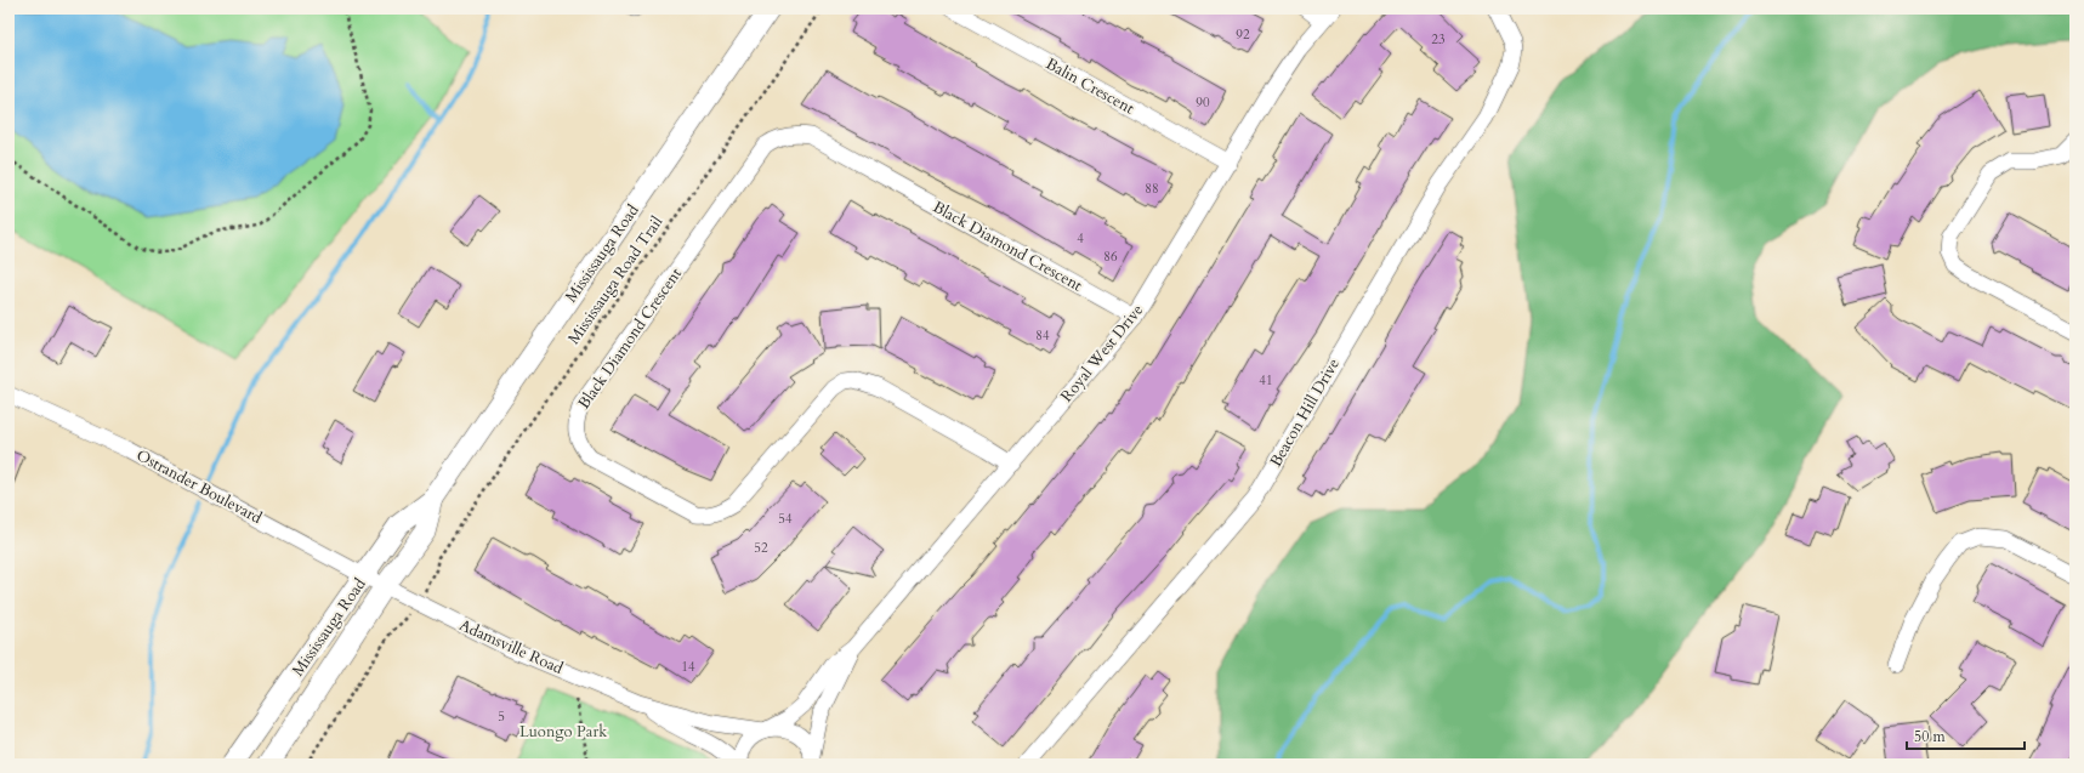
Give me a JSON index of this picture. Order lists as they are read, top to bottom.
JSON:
{
  "streets": {
    "main road": ["Mississauga Road"],
    "street": [
      "Balin Crescent",
      "Black Diamond Crescent",
      "Royal West Drive",
      "Beacon Hill Drive",
      "Ostrander Boulevard",
      "Adamsville Road"
    ],
    "path": ["Mississauga Road Trail"]
  },
  "crossings": [
    ["Balin Crescent", "Royal West Drive"],
    ["Black Diamond Crescent", "Royal West Drive"],
    ["Mississauga Road", "Ostrander Boulevard"],
    ["Mississauga Road", "Adamsville Road"],
    ["Royal West Drive", "Adamsville Road"],
    ["Ostrander Boulevard", "Adamsville Road"]
  ],
  "parks": ["Luongo Park"],
  "house_numbers": [
    "92",
    "23",
    "90",
    "88",
    "4",
    "86",
    "84",
    "41",
    "54",
    "52",
    "14",
    "5"
  ],
  "scale_bar": "50 m"
}
